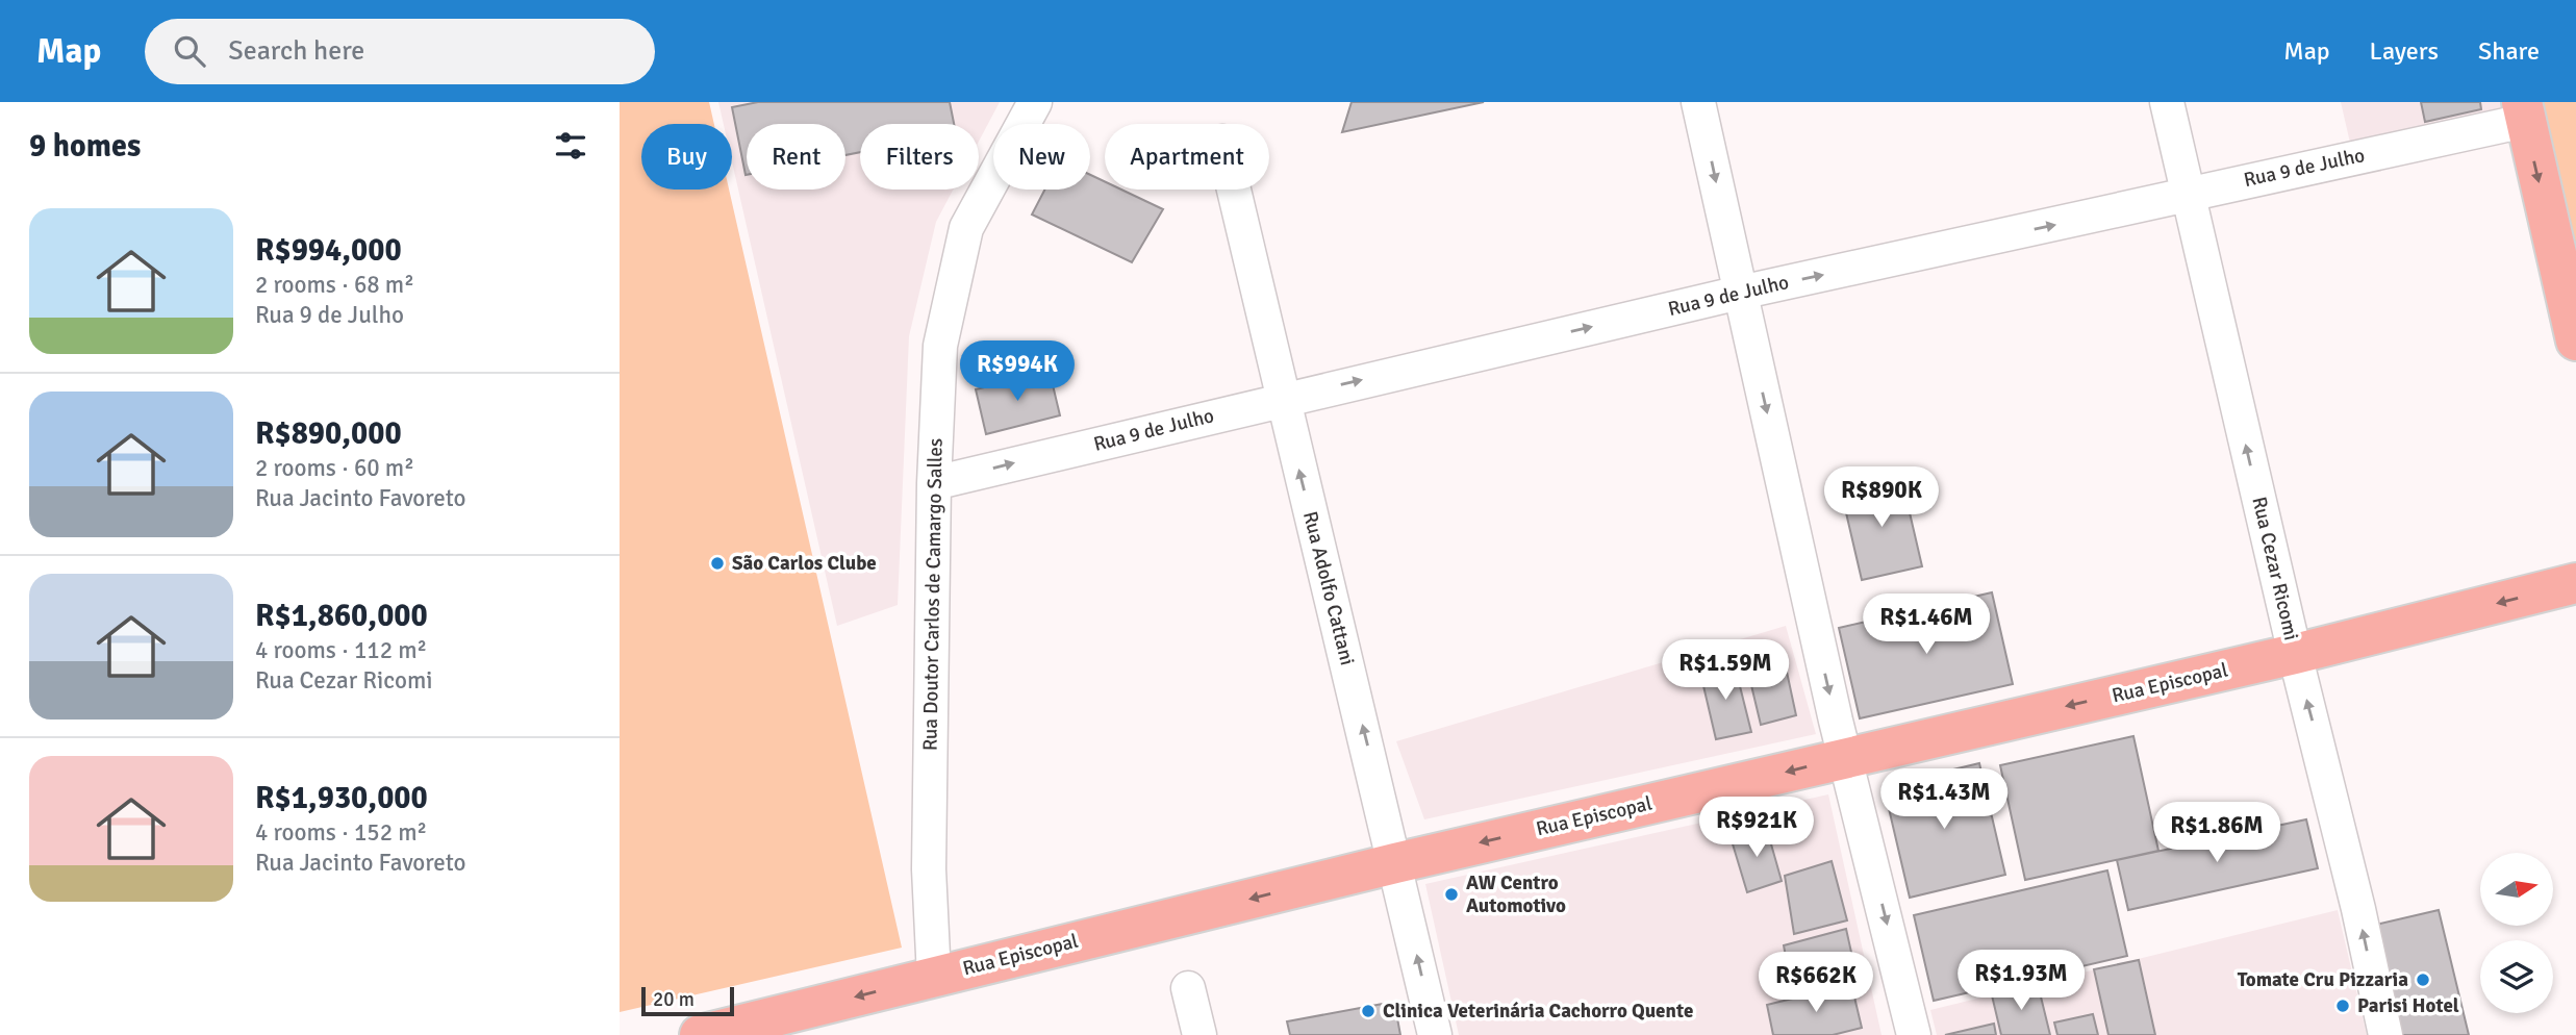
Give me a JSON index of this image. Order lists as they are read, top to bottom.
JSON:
{
  "streets": {
    "main road": ["Rua Episcopal"],
    "street": [
      "Rua 9 de Julho",
      "Rua Cezar Ricomi",
      "Rua Adolfo Cattani",
      "Rua Doutor Carlos de Camargo Salles"
    ]
  },
  "crossings": [
    ["Rua 9 de Julho", "Rua Cezar Ricomi"],
    ["Rua 9 de Julho", "Rua Adolfo Cattani"],
    ["Rua 9 de Julho", "Rua Doutor Carlos de Camargo Salles"],
    ["Rua Cezar Ricomi", "Rua Episcopal"],
    ["Rua Adolfo Cattani", "Rua Episcopal"],
    ["Rua Doutor Carlos de Camargo Salles", "Rua Episcopal"]
  ],
  "one_way": [
    "Rua 9 de Julho",
    "Rua Cezar Ricomi",
    "Rua Adolfo Cattani",
    "Rua Episcopal"
  ],
  "places": [
    "São Carlos Clube",
    "AW Centro Automotivo",
    "Tomate Cru Pizzaria",
    "Parisi Hotel",
    "Clinica Veterinária Cachorro Quente"
  ],
  "scale_bar": "20 m",
  "north": "right",
  "page": {
    "header": "Map",
    "search": "Search here",
    "nav": ["Map", "Layers", "Share"],
    "heading": "9 homes",
    "chip": [
      "Buy",
      "Rent",
      "Filters",
      "New",
      "Apartment"
    ],
    "list": [
      {
        "name": "R$994,000",
        "note": "2 rooms · 68 m² · Rua 9 de Julho"
      },
      {
        "name": "R$890,000",
        "note": "2 rooms · 60 m² · Rua Jacinto Favoreto"
      },
      {
        "name": "R$1,860,000",
        "note": "4 rooms · 112 m² · Rua Cezar Ricomi"
      },
      {
        "name": "R$1,930,000",
        "note": "4 rooms · 152 m² · Rua Jacinto Favoreto"
      }
    ],
    "price": [
      "R$994K",
      "R$890K",
      "R$1.46M",
      "R$1.59M",
      "R$1.43M",
      "R$921K",
      "R$1.86M",
      "R$1.93M",
      "R$662K"
    ],
    "scale": "20 m"
  }
}
